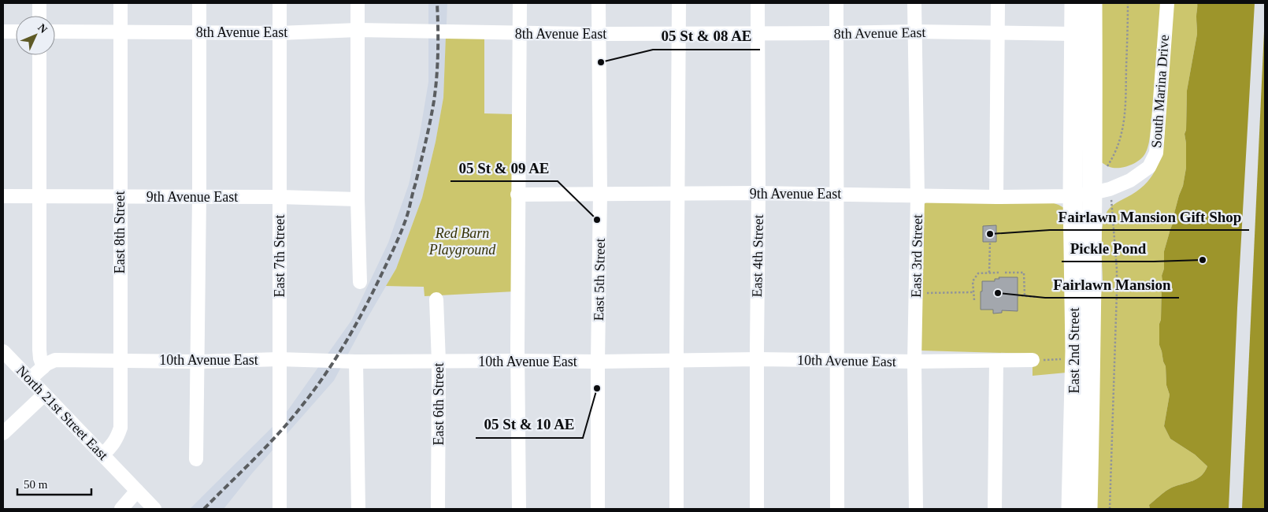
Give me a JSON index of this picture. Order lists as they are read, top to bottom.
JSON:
{
  "streets": {
    "highway": ["East 2nd Street"],
    "street": [
      "8th Avenue East",
      "South Marina Drive",
      "9th Avenue East",
      "East 8th Street",
      "East 7th Street",
      "East 4th Street",
      "East 3rd Street",
      "East 5th Street",
      "10th Avenue East",
      "East 6th Street",
      "North 21st Street East"
    ]
  },
  "crossings": [
    ["8th Avenue East", "East 8th Street"],
    ["8th Avenue East", "East 7th Street"],
    ["8th Avenue East", "East 4th Street"],
    ["8th Avenue East", "East 3rd Street"],
    ["8th Avenue East", "East 5th Street"],
    ["8th Avenue East", "East 2nd Street"],
    ["South Marina Drive", "9th Avenue East"],
    ["South Marina Drive", "East 2nd Street"],
    ["9th Avenue East", "East 8th Street"],
    ["9th Avenue East", "East 7th Street"],
    ["9th Avenue East", "East 4th Street"],
    ["9th Avenue East", "East 3rd Street"],
    ["9th Avenue East", "East 5th Street"],
    ["9th Avenue East", "East 2nd Street"],
    ["East 8th Street", "10th Avenue East"],
    ["East 8th Street", "North 21st Street East"],
    ["East 7th Street", "10th Avenue East"],
    ["East 4th Street", "10th Avenue East"],
    ["East 3rd Street", "10th Avenue East"],
    ["East 5th Street", "10th Avenue East"],
    ["10th Avenue East", "East 6th Street"],
    ["10th Avenue East", "North 21st Street East"]
  ],
  "parks": ["Red Barn Playground"],
  "places": [
    "05 St & 08 AE",
    "05 St & 09 AE",
    "Fairlawn Mansion Gift Shop",
    "Pickle Pond",
    "Fairlawn Mansion",
    "05 St & 10 AE"
  ],
  "scale_bar": "50 m",
  "north": "top right"
}
